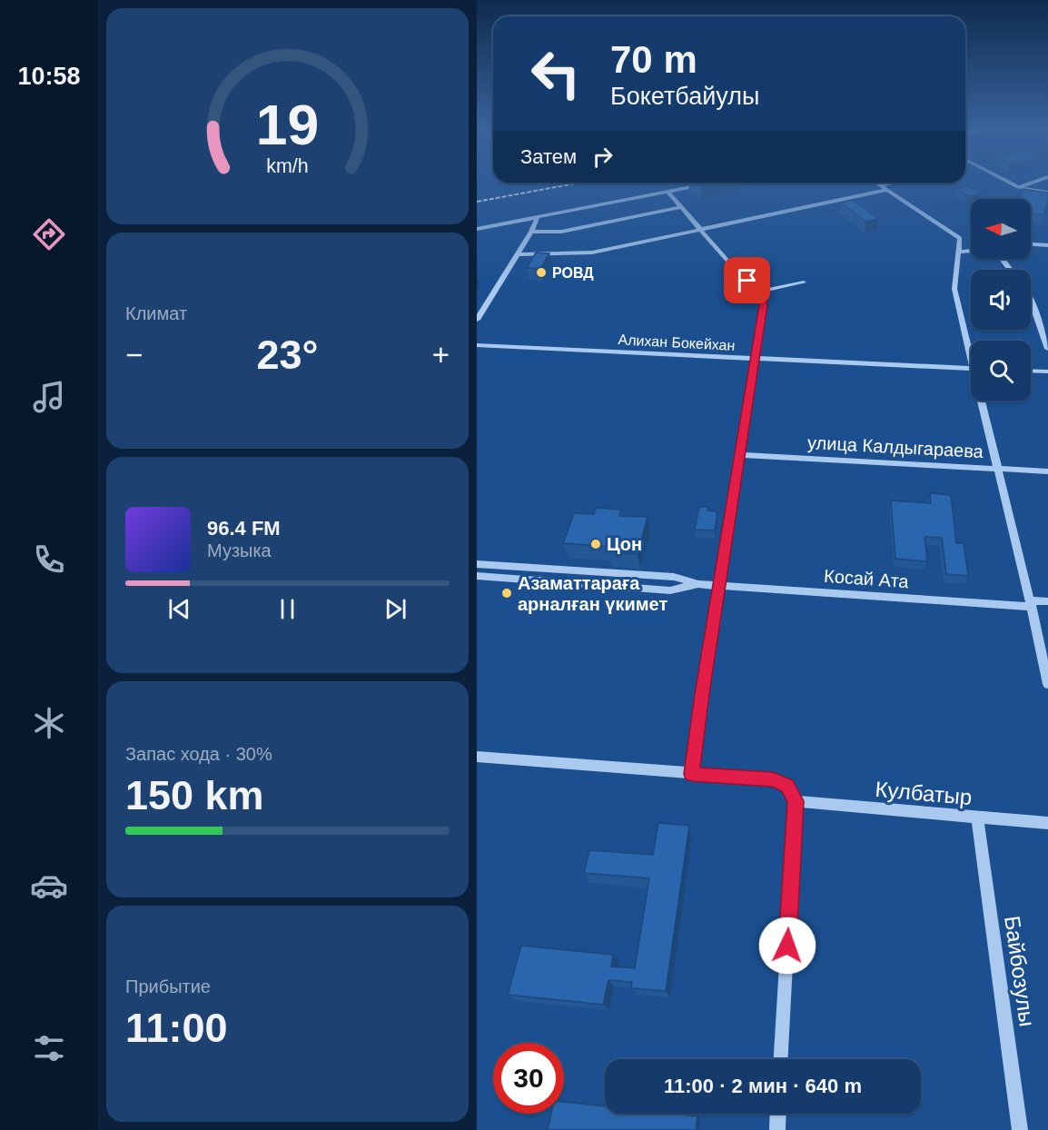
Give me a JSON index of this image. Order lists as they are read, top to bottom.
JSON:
{
  "streets": {
    "street": [
      "Алихан Бокейхан",
      "улица Калдыгараева",
      "Косай Ата",
      "Кулбатыр",
      "Байбозулы"
    ]
  },
  "crossings": [
    ["Кулбатыр", "Байбозулы"]
  ],
  "places": ["РОВД", "Цон", "Азаматтараға арналған үкимет"],
  "north": "left",
  "page": {
    "tabs": "10:58",
    "turn": ["70 m", "Бокетбайулы"],
    "then": "Затем",
    "tile": [
      "Климат",
      ["Запас хода · 30%", "150 km"],
      ["Прибытие", "11:00"]
    ],
    "heat": ["−", "23°", "+"],
    "song": ["96.4 FM", "Музыка"],
    "limit": "30",
    "trip": "11:00 · 2 мин · 640 m",
    "gauge": ["19", "km/h"]
  }
}
